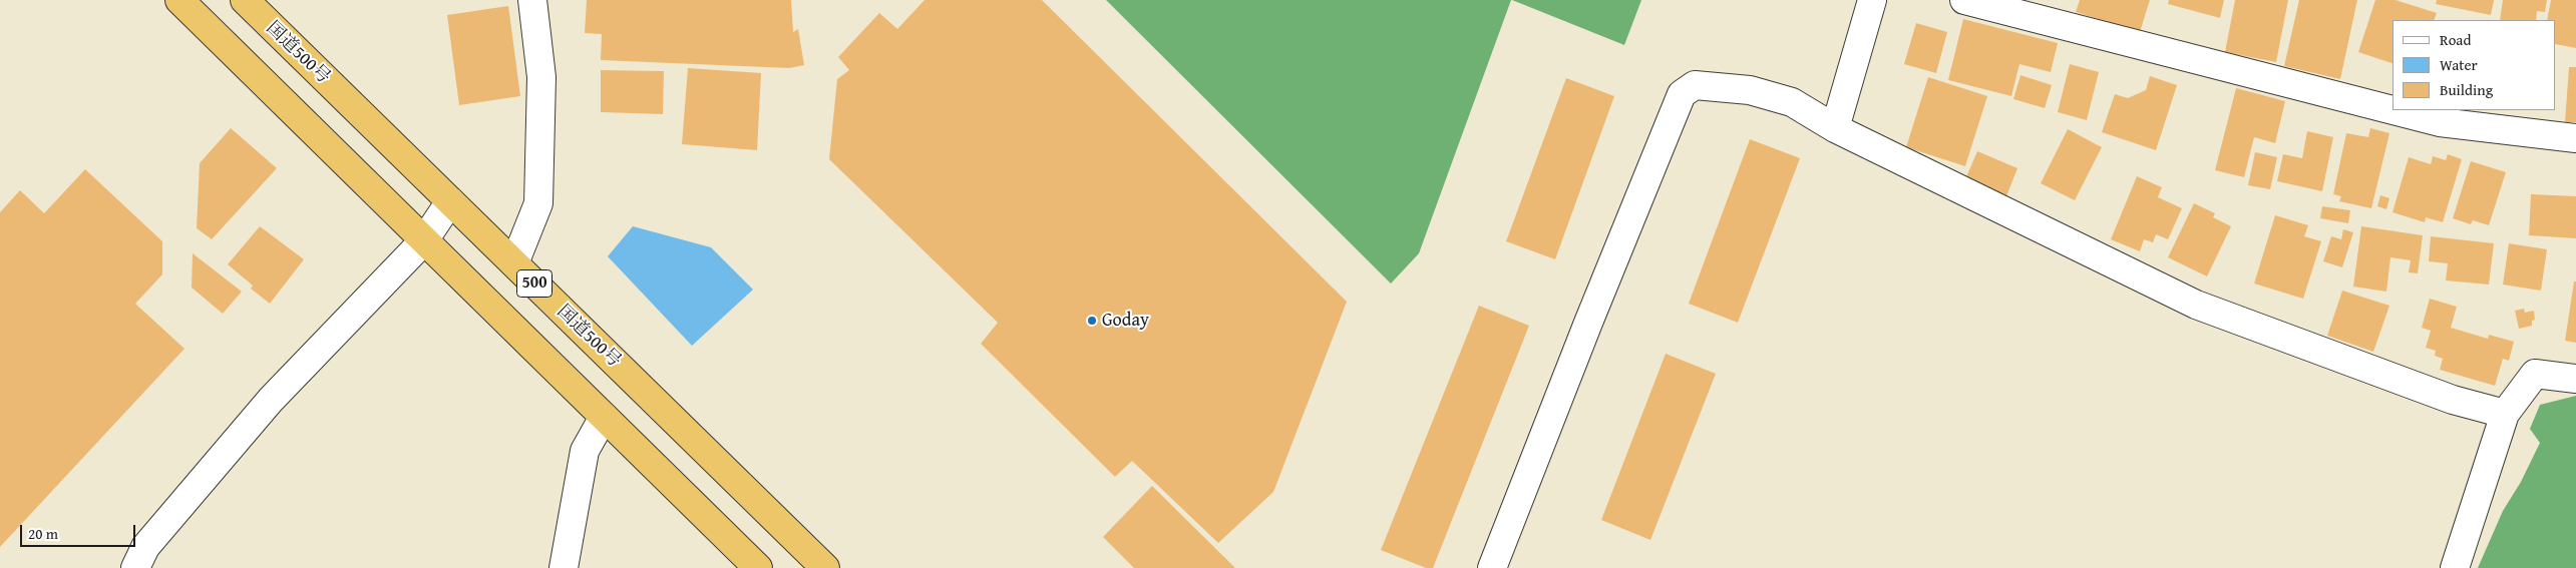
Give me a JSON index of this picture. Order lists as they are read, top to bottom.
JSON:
{
  "streets": {
    "highway": ["国道500号", "500"]
  },
  "places": ["Goday"],
  "legend": ["Road", "Water", "Building"],
  "scale_bar": "20 m"
}
